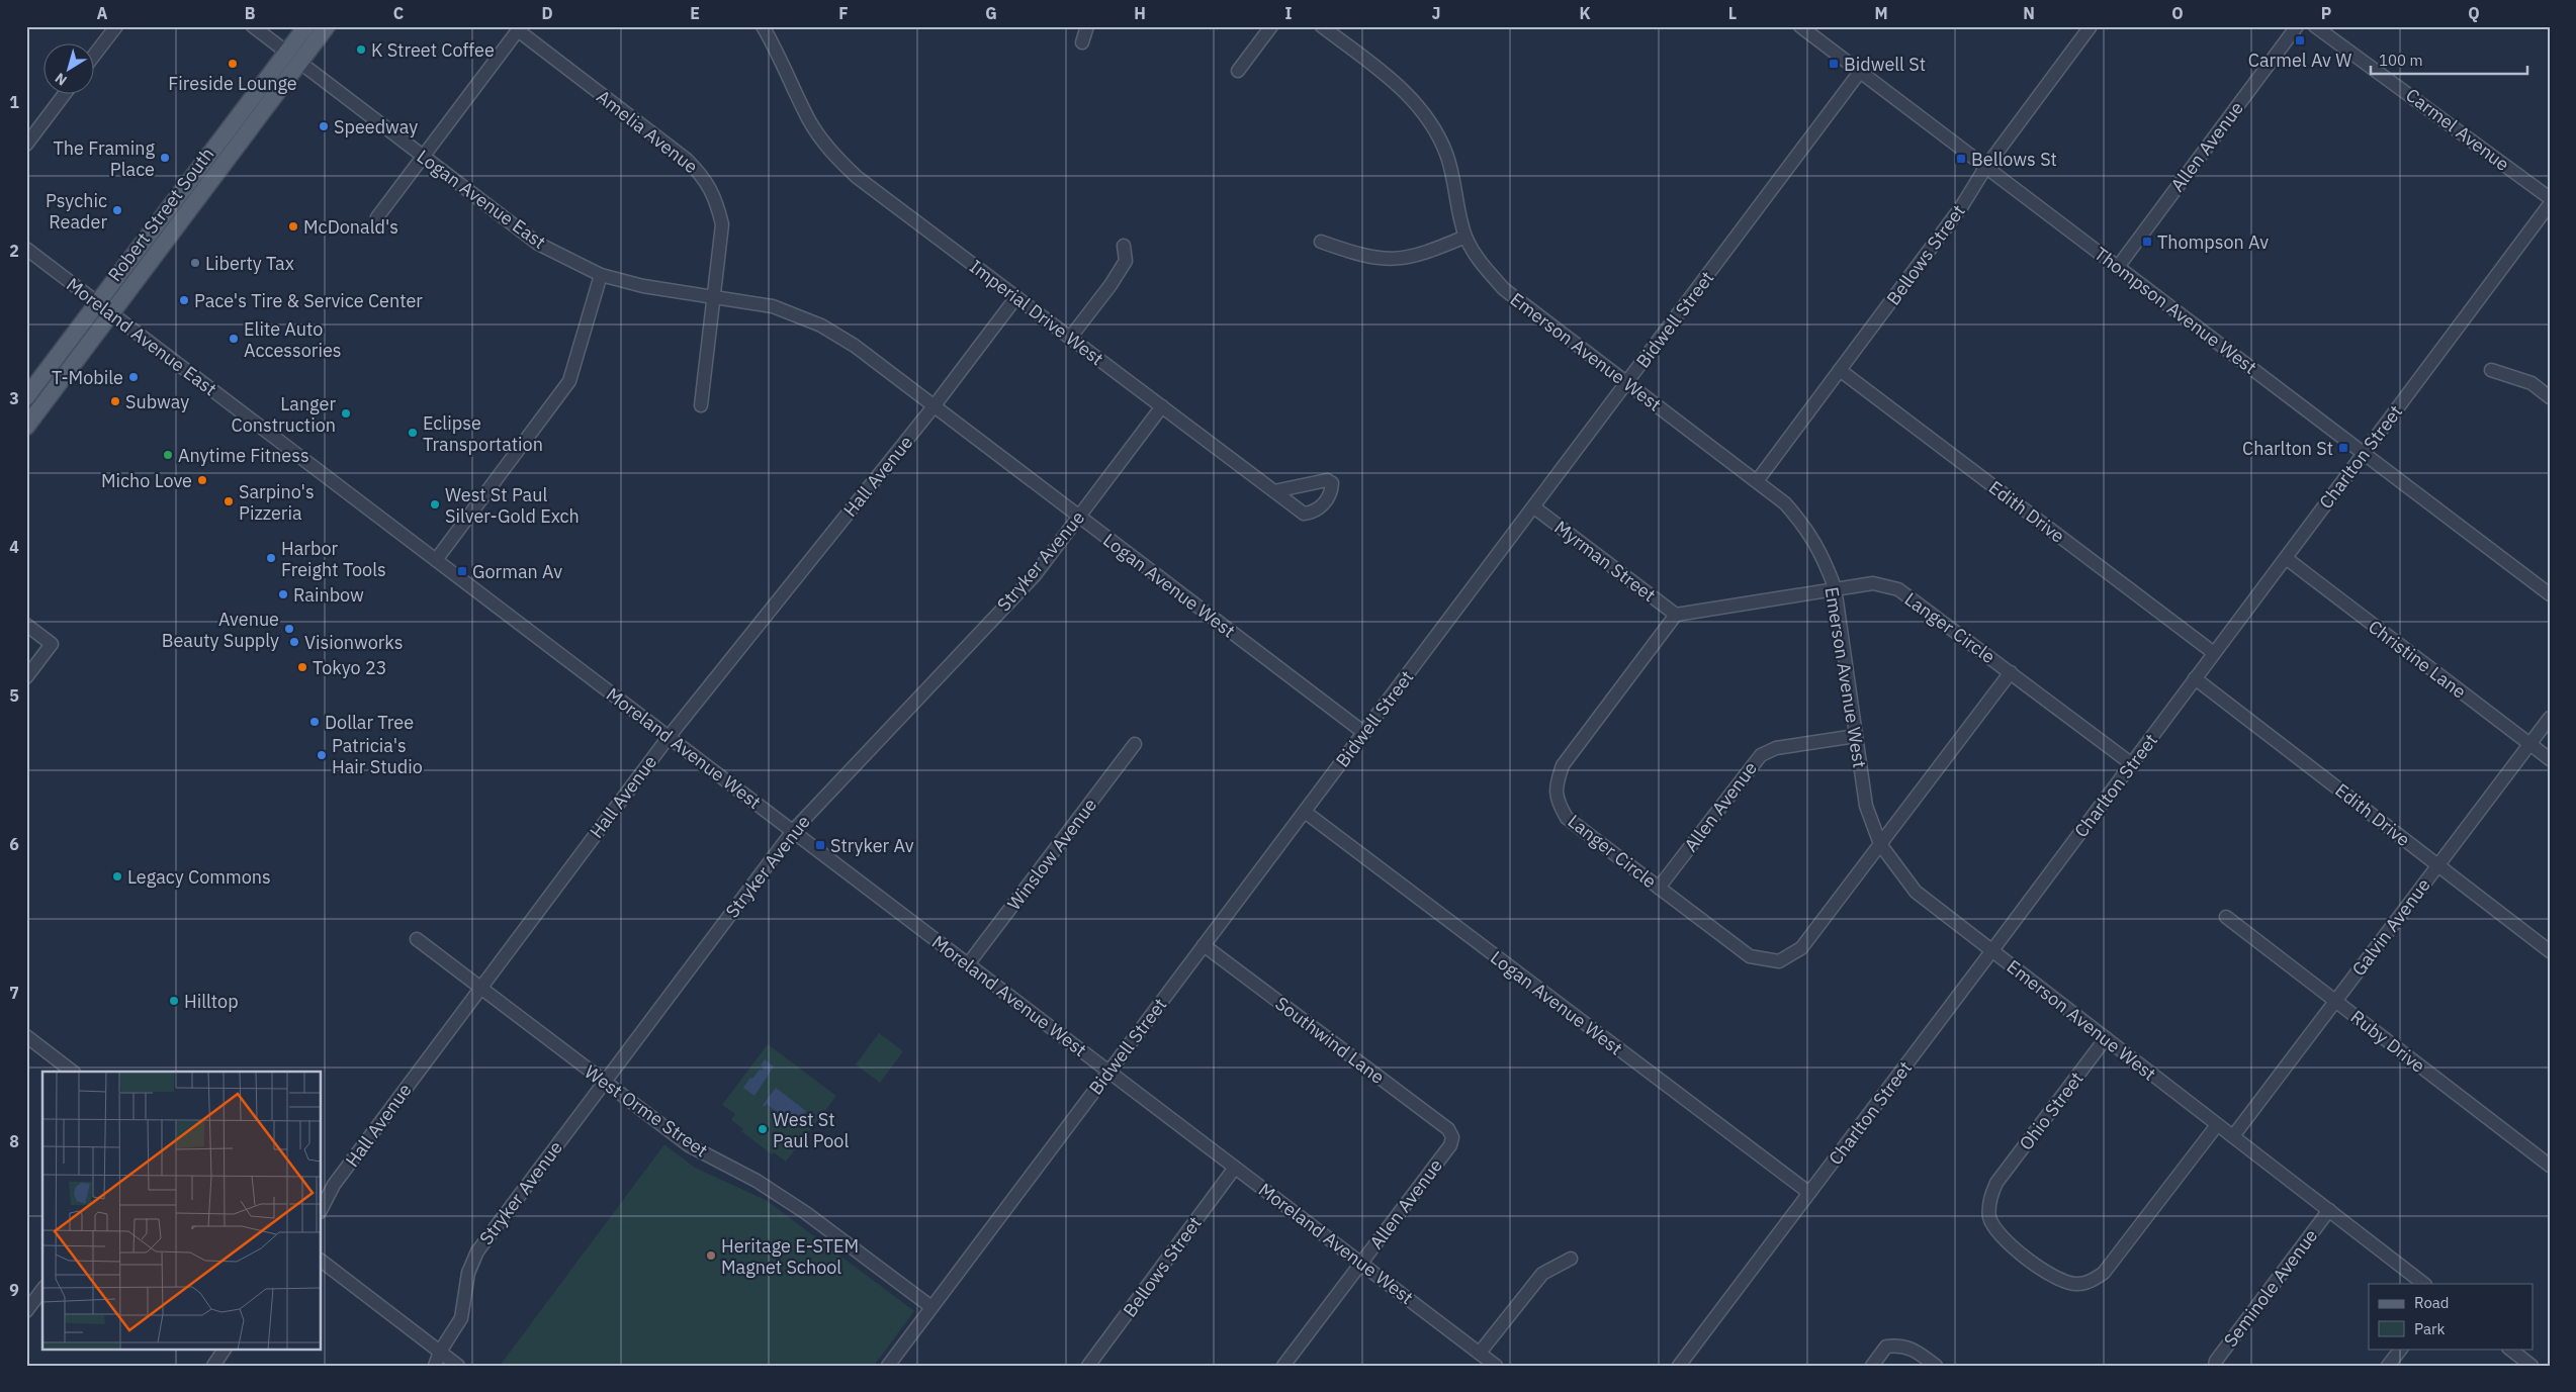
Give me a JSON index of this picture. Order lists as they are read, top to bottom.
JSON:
{
  "streets": {
    "main road": ["Robert Street South"],
    "street": [
      "Carmel Avenue",
      "Amelia Avenue",
      "Allen Avenue",
      "Logan Avenue East",
      "Bellows Street",
      "Thompson Avenue West",
      "Imperial Drive West",
      "Bidwell Street",
      "Moreland Avenue East",
      "Emerson Avenue West",
      "Charlton Street",
      "Hall Avenue",
      "Edith Drive",
      "Stryker Avenue",
      "Myrman Street",
      "Logan Avenue West",
      "Langer Circle",
      "Christine Lane",
      "Moreland Avenue West",
      "Winslow Avenue",
      "Galvin Avenue",
      "Southwind Lane",
      "Ruby Drive",
      "West Orme Street",
      "Ohio Street",
      "Seminole Avenue"
    ]
  },
  "crossings": [
    ["Amelia Avenue", "Logan Avenue East"],
    ["Allen Avenue", "Thompson Avenue West"],
    ["Allen Avenue", "Emerson Avenue West"],
    ["Allen Avenue", "Langer Circle"],
    ["Allen Avenue", "Moreland Avenue West"],
    ["Allen Avenue", "Southwind Lane"],
    ["Logan Avenue East", "Robert Street South"],
    ["Logan Avenue East", "Logan Avenue West"],
    ["Robert Street South", "Moreland Avenue East"],
    ["Bellows Street", "Thompson Avenue West"],
    ["Bellows Street", "Emerson Avenue West"],
    ["Bellows Street", "Edith Drive"],
    ["Bellows Street", "Moreland Avenue West"],
    ["Thompson Avenue West", "Bidwell Street"],
    ["Thompson Avenue West", "Charlton Street"],
    ["Imperial Drive West", "Hall Avenue"],
    ["Imperial Drive West", "Stryker Avenue"],
    ["Bidwell Street", "Emerson Avenue West"],
    ["Bidwell Street", "Myrman Street"],
    ["Bidwell Street", "Logan Avenue West"],
    ["Bidwell Street", "Moreland Avenue West"],
    ["Bidwell Street", "Southwind Lane"],
    ["Bidwell Street", "West Orme Street"],
    ["Moreland Avenue East", "Moreland Avenue West"],
    ["Emerson Avenue West", "Charlton Street"],
    ["Emerson Avenue West", "Langer Circle"],
    ["Emerson Avenue West", "Galvin Avenue"],
    ["Emerson Avenue West", "Ohio Street"],
    ["Emerson Avenue West", "Seminole Avenue"],
    ["Charlton Street", "Edith Drive"],
    ["Charlton Street", "Logan Avenue West"],
    ["Charlton Street", "Langer Circle"],
    ["Charlton Street", "Christine Lane"],
    ["Hall Avenue", "Logan Avenue West"],
    ["Hall Avenue", "Moreland Avenue West"],
    ["Hall Avenue", "West Orme Street"],
    ["Edith Drive", "Galvin Avenue"],
    ["Stryker Avenue", "Logan Avenue West"],
    ["Stryker Avenue", "Moreland Avenue West"],
    ["Stryker Avenue", "West Orme Street"],
    ["Myrman Street", "Langer Circle"],
    ["Christine Lane", "Galvin Avenue"],
    ["Moreland Avenue West", "Winslow Avenue"],
    ["Galvin Avenue", "Ruby Drive"]
  ],
  "places": {
    "transit": [
      "Carmel Av W",
      "Bidwell St",
      "Bellows St",
      "Thompson Av",
      "Charlton St",
      "Gorman Av",
      "Stryker Av"
    ],
    "other": [
      "K Street Coffee",
      "Fireside Lounge",
      "Speedway",
      "The Framing Place",
      "Psychic Reader",
      "McDonald's",
      "Liberty Tax",
      "Pace's Tire & Service Center",
      "Elite Auto Accessories",
      "T-Mobile",
      "Subway",
      "Langer Construction",
      "Eclipse Transportation",
      "Anytime Fitness",
      "Micho Love",
      "Sarpino's Pizzeria",
      "West St Paul Silver-Gold Exch",
      "Harbor Freight Tools",
      "Rainbow",
      "Avenue Beauty Supply",
      "Visionworks",
      "Tokyo 23",
      "Dollar Tree",
      "Patricia's Hair Studio",
      "Legacy Commons",
      "Hilltop",
      "West St Paul Pool",
      "Heritage E-STEM Magnet School"
    ]
  },
  "legend": ["Road", "Park"],
  "scale_bar": "100 m",
  "north": "bottom left",
  "grid": {
    "columns": [
      "A",
      "B",
      "C",
      "D",
      "E",
      "F",
      "G",
      "H",
      "I",
      "J",
      "K",
      "L",
      "M",
      "N",
      "O",
      "P",
      "Q"
    ],
    "rows": [
      "1",
      "2",
      "3",
      "4",
      "5",
      "6",
      "7",
      "8",
      "9"
    ]
  }
}
